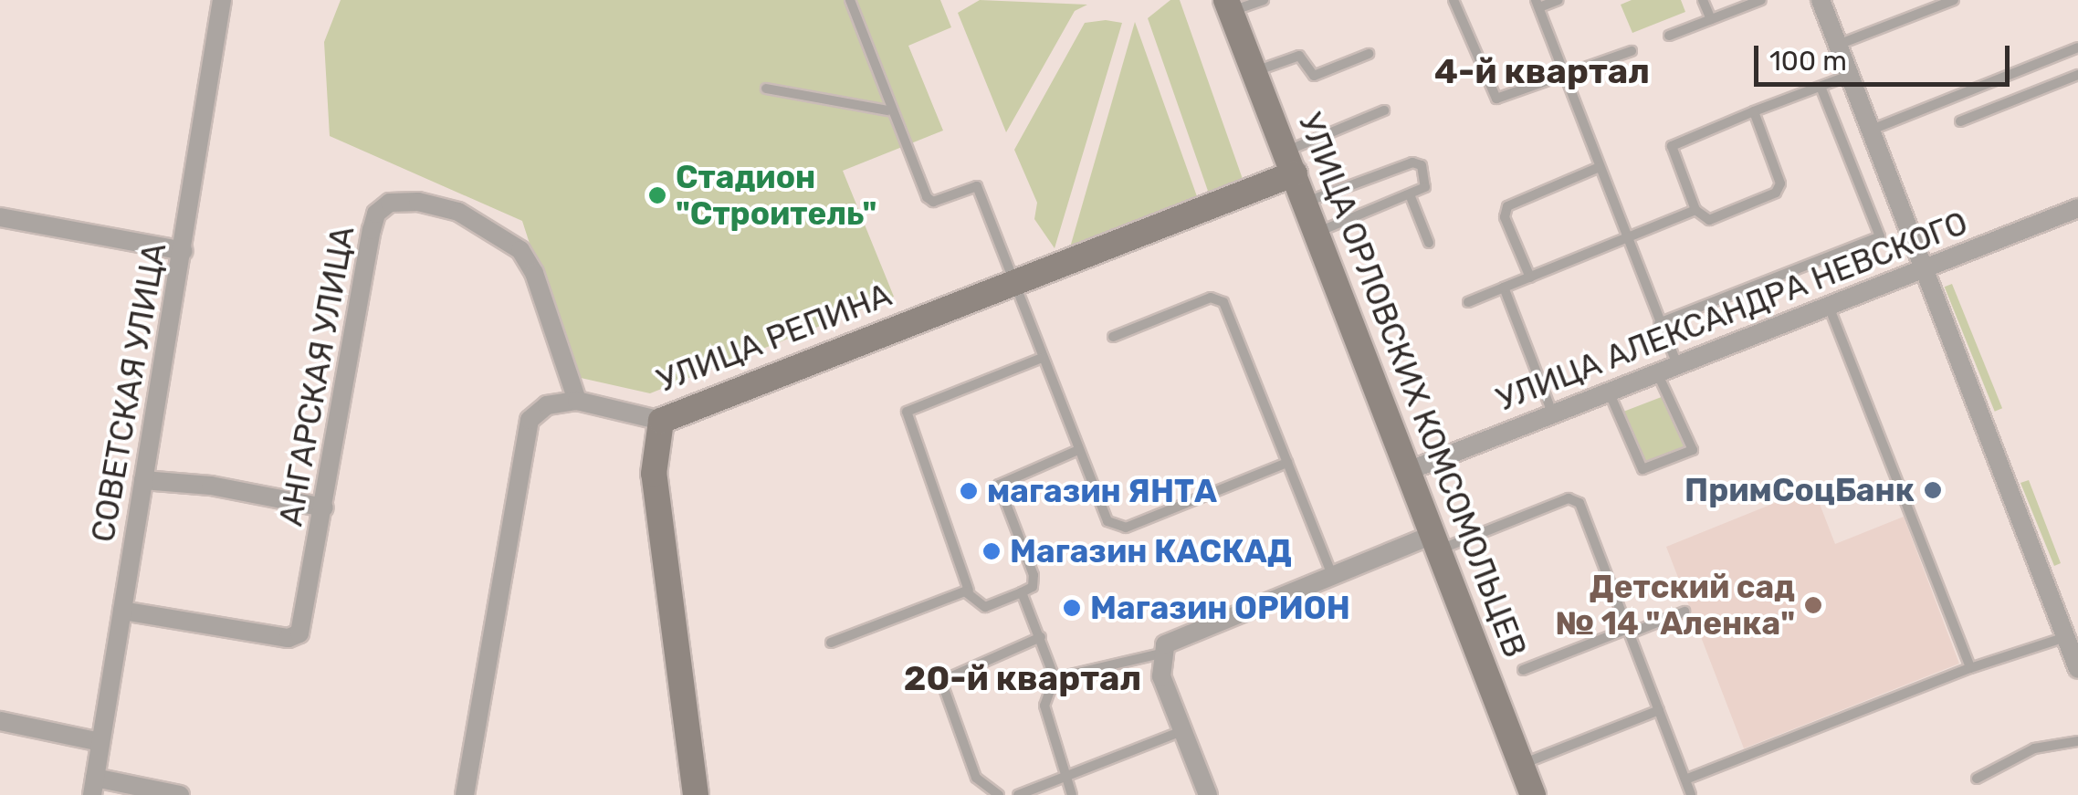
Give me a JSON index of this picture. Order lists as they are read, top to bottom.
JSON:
{
  "streets": {
    "street": [
      "УЛИЦА АЛЕКСАНДРА НЕВСКОГО",
      "УЛИЦА РЕПИНА",
      "АНГАРСКАЯ УЛИЦА",
      "УЛИЦА ОРЛОВСКИХ КОМСОМОЛЬЦЕВ",
      "СОВЕТСКАЯ УЛИЦА"
    ]
  },
  "crossings": [
    ["УЛИЦА АЛЕКСАНДРА НЕВСКОГО", "УЛИЦА ОРЛОВСКИХ КОМСОМОЛЬЦЕВ"],
    ["УЛИЦА РЕПИНА", "АНГАРСКАЯ УЛИЦА"],
    ["УЛИЦА РЕПИНА", "УЛИЦА ОРЛОВСКИХ КОМСОМОЛЬЦЕВ"],
    ["АНГАРСКАЯ УЛИЦА", "СОВЕТСКАЯ УЛИЦА"]
  ],
  "districts": ["4-й квартал", "20-й квартал"],
  "places": [
    "Стадион \"Строитель\"",
    "ПримСоцБанк",
    "магазин ЯНТА",
    "Магазин КАСКАД",
    "Детский сад № 14 \"Аленка\"",
    "Магазин ОРИОН"
  ],
  "scale_bar": "100 m"
}
